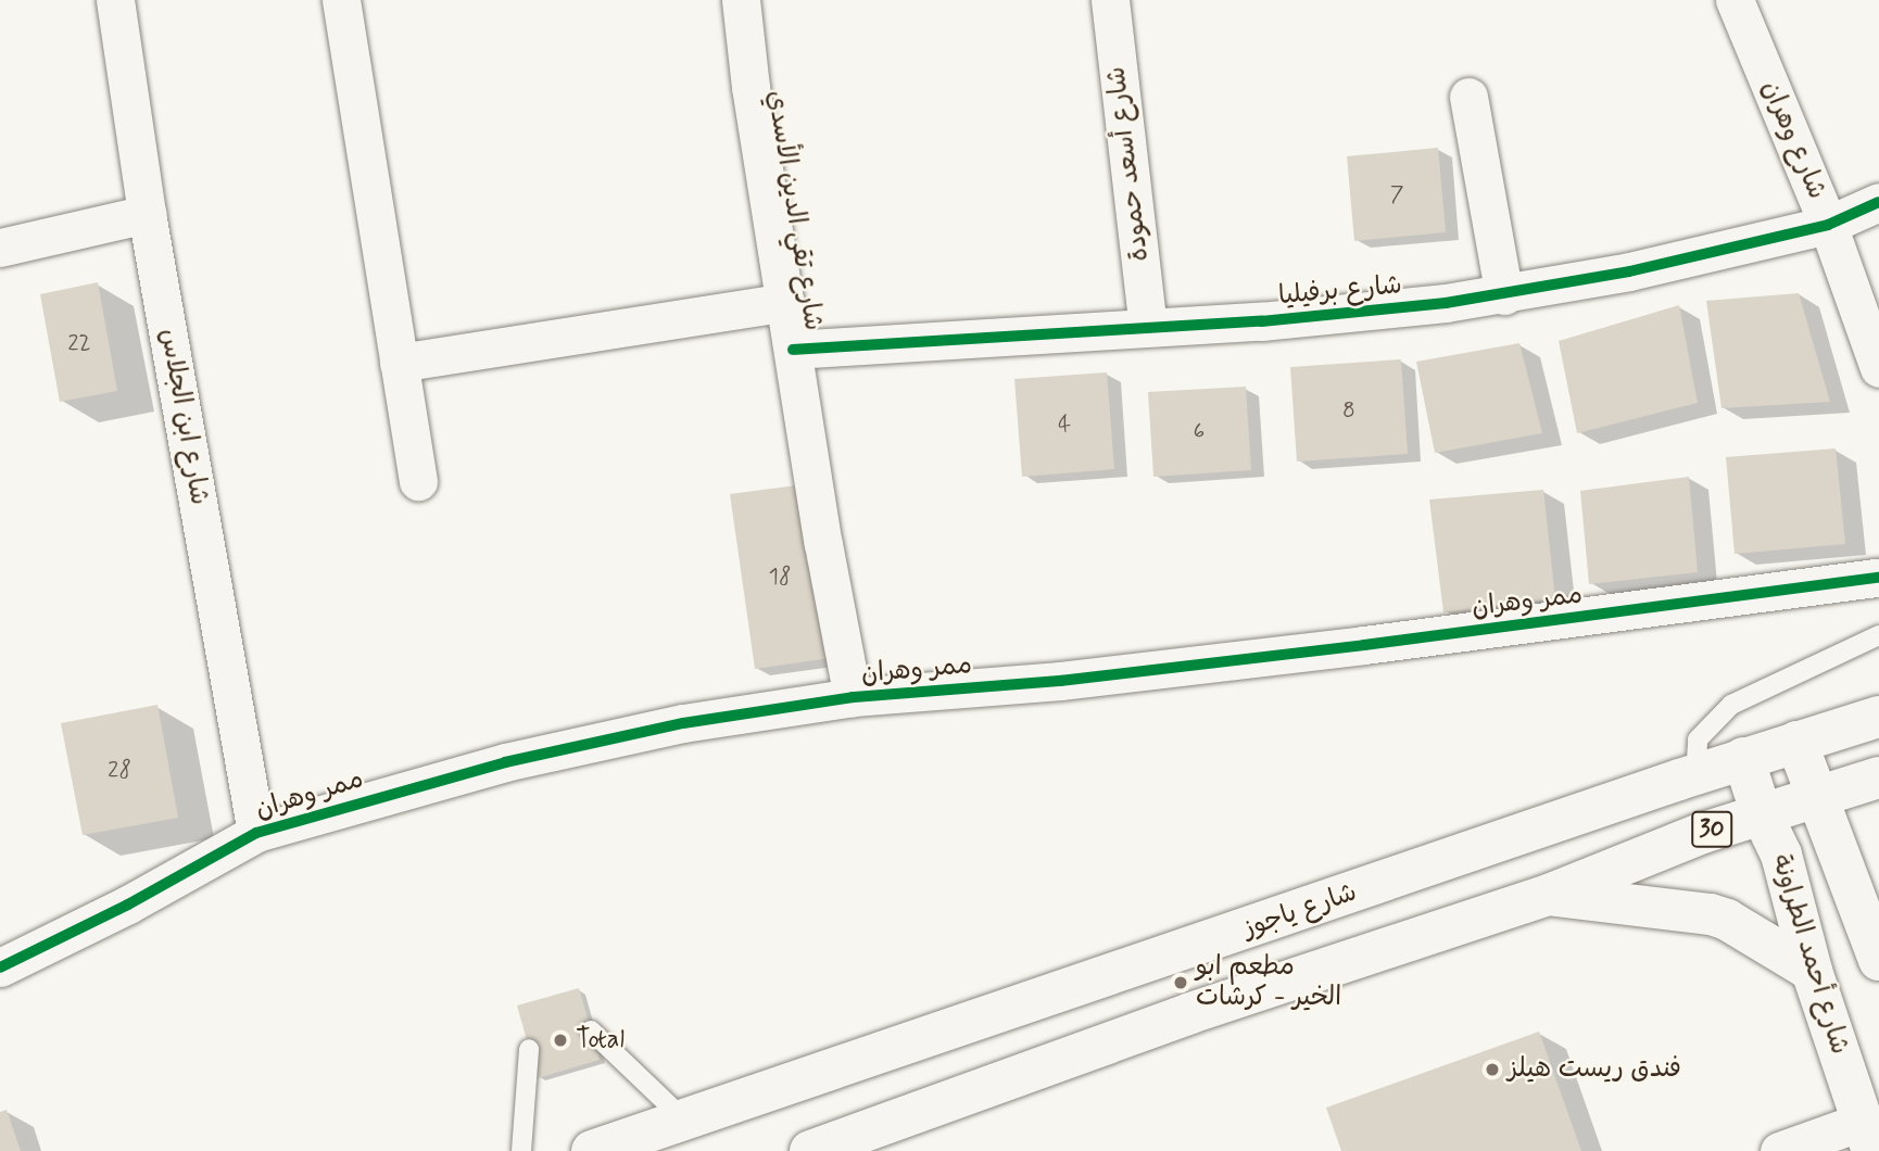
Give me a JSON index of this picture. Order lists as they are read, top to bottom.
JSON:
{
  "streets": {
    "main road": ["30", "شارع ياجوز", "شارع أحمد الطراونة"],
    "street": [
      "شارع وهران",
      "شارع أسعد حمودة",
      "شارع تقي الدين الأسدي",
      "شارع برفيليا",
      "شارع ابن الجلاس",
      "ممر وهران"
    ]
  },
  "crossings": [
    ["شارع وهران", "شارع برفيليا"],
    ["شارع أسعد حمودة", "شارع برفيليا"],
    ["شارع تقي الدين الأسدي", "شارع برفيليا"],
    ["شارع تقي الدين الأسدي", "ممر وهران"],
    ["شارع ابن الجلاس", "ممر وهران"],
    ["30", "شارع أحمد الطراونة"],
    ["شارع ياجوز", "شارع أحمد الطراونة"]
  ],
  "places": ["مطعم ابو الخير - كرشات", "Total", "فندق ريست هيلز"],
  "house_numbers": [
    "7",
    "22",
    "8",
    "4",
    "6",
    "18",
    "28"
  ]
}
